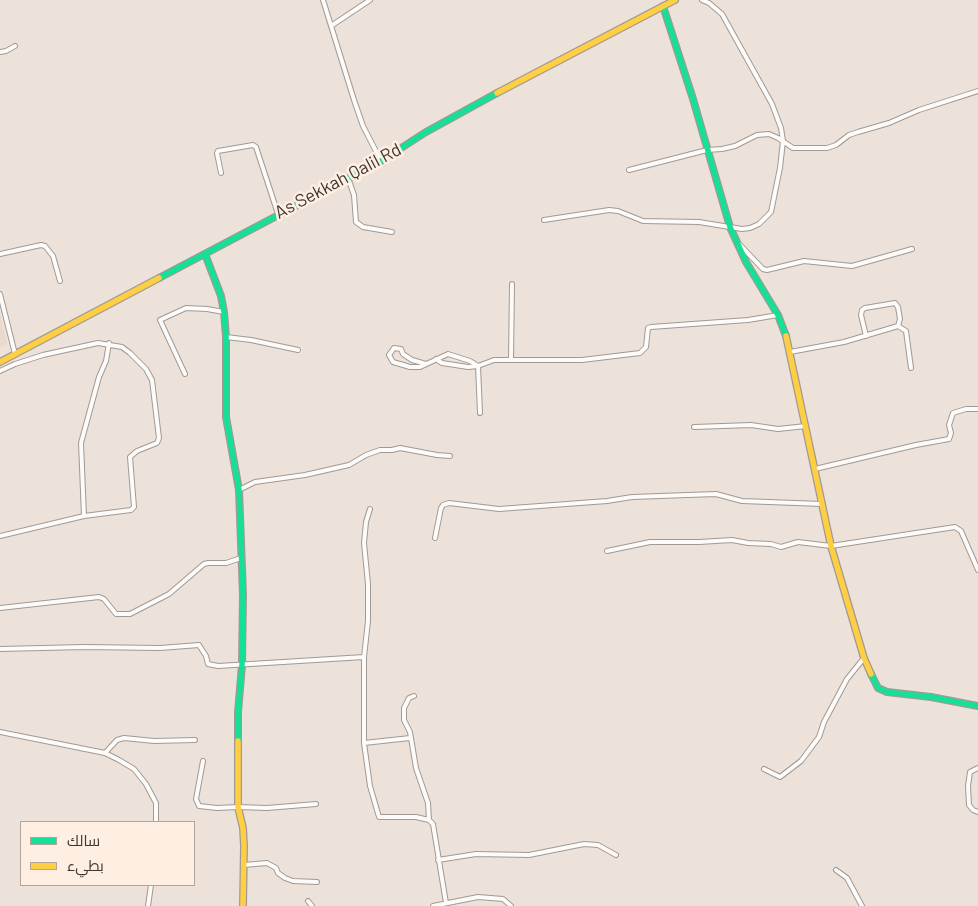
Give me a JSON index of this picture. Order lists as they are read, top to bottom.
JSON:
{
  "streets": {
    "street": ["As Sekkah Qalil Rd"]
  },
  "legend": ["سالك", "بطيء"]
}
